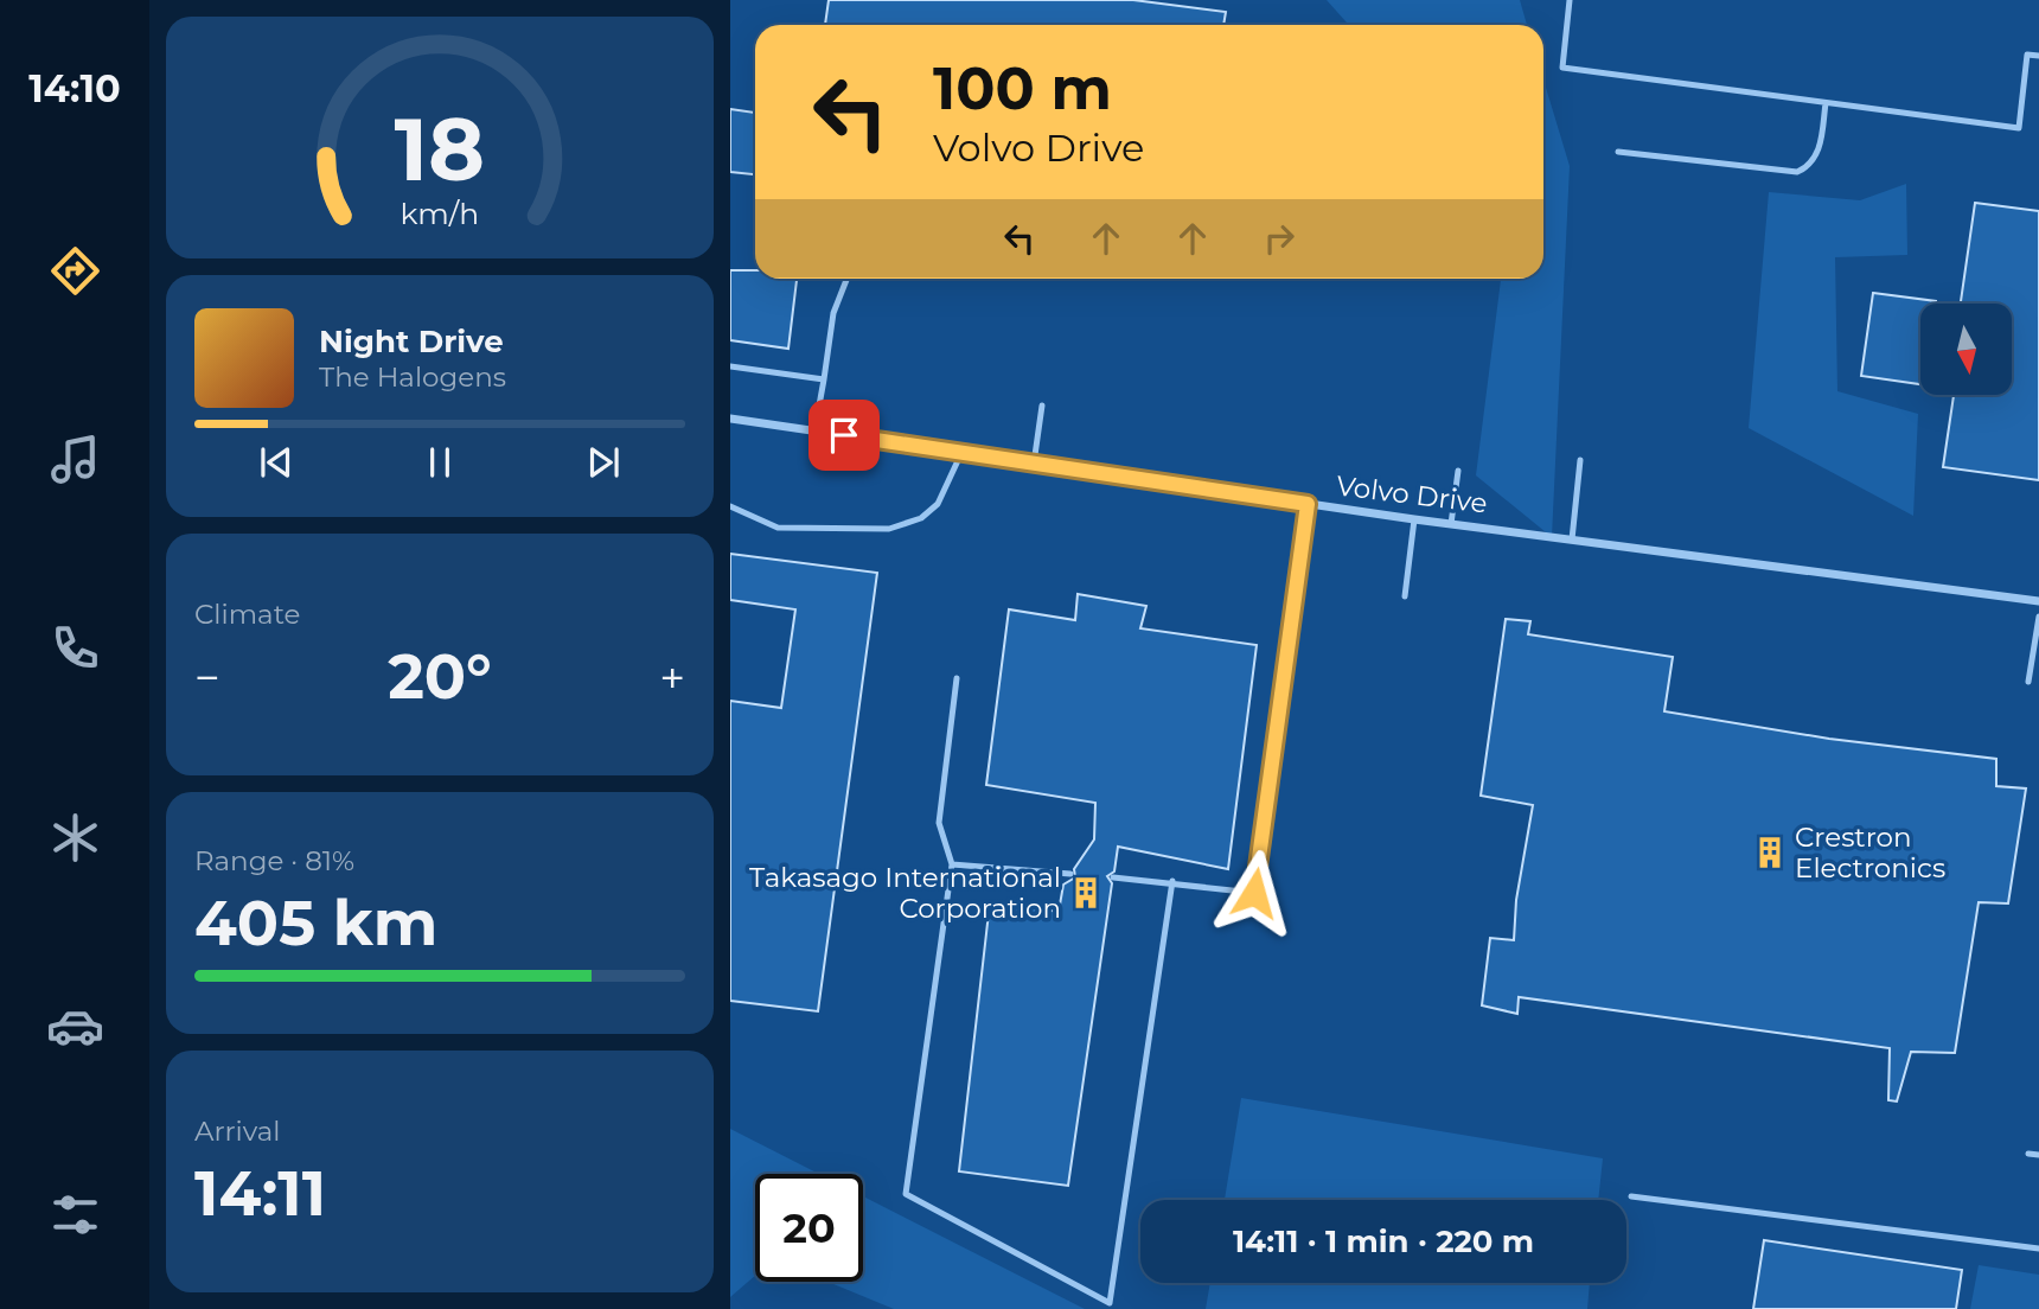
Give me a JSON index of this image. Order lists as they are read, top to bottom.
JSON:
{
  "streets": {
    "street": ["Volvo Drive"]
  },
  "places": {
    "building": ["Crestron Electronics", "Takasago International Corporation"]
  },
  "north": "bottom",
  "page": {
    "tabs": "14:10",
    "turn": ["100 m", "Volvo Drive"],
    "song": ["Night Drive", "The Halogens"],
    "tile": [
      "Climate",
      ["Range · 81%", "405 km"],
      ["Arrival", "14:11"]
    ],
    "heat": ["−", "20°", "+"],
    "limit": "20",
    "trip": "14:11 · 1 min · 220 m",
    "gauge": ["18", "km/h"]
  }
}
